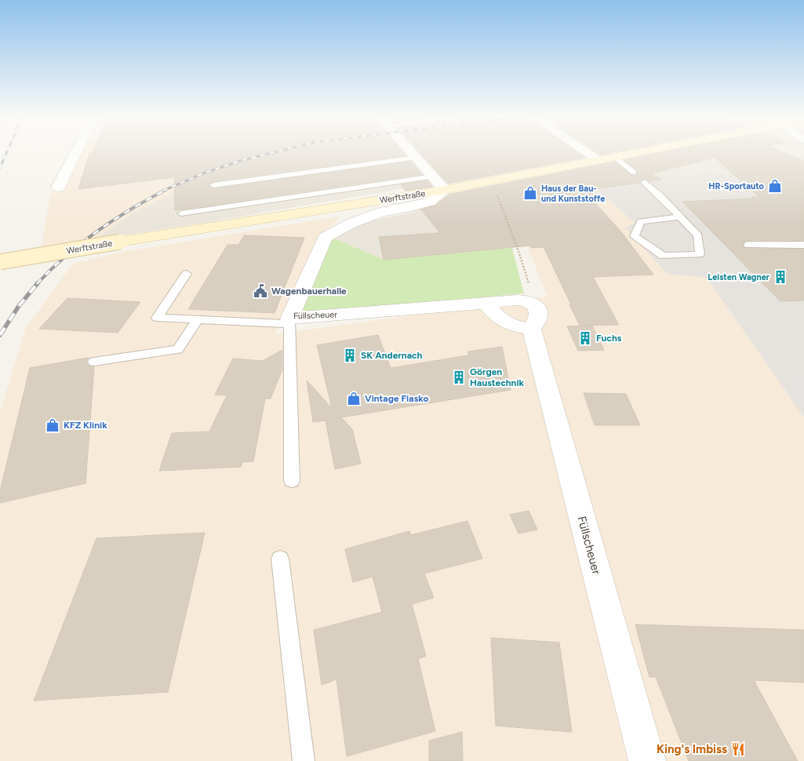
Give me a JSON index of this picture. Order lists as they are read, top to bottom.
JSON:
{
  "streets": {
    "street": ["Werftstraße", "Füllscheuer"]
  },
  "crossings": [
    ["Werftstraße", "Füllscheuer"]
  ],
  "places": {
    "shop": [
      "HR-Sportauto",
      "Haus der Bau- und Kunststoffe",
      "Vintage Fiasko",
      "KFZ Klinik"
    ],
    "building": [
      "Leisten Wagner",
      "Fuchs",
      "SK Andernach",
      "Görgen Haustechnik"
    ],
    "public building": ["Wagenbauerhalle"],
    "restaurant": ["King's Imbiss"]
  }
}
